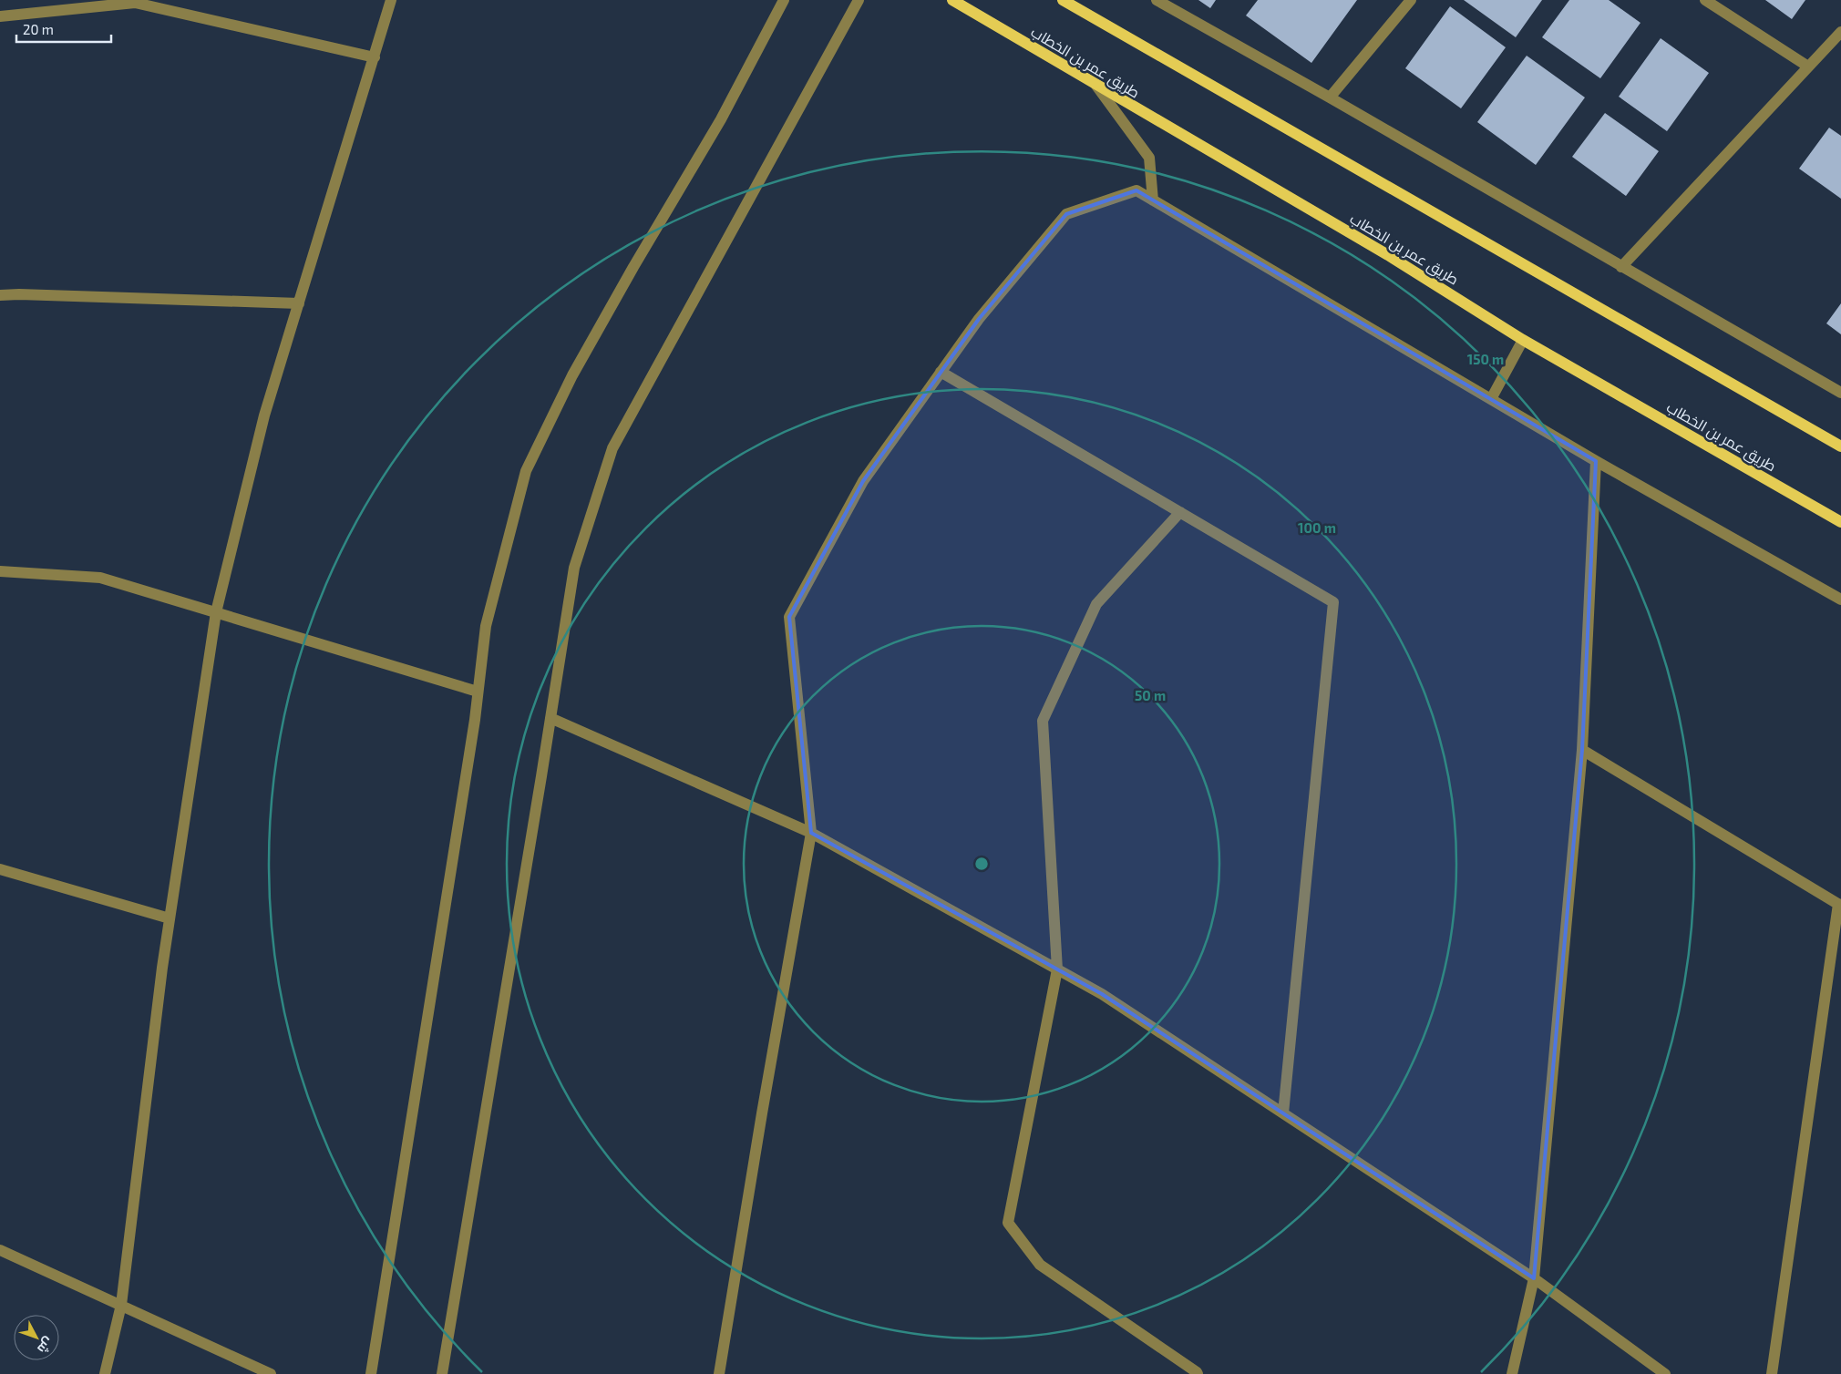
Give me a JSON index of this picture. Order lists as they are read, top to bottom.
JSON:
{
  "streets": {
    "main road": ["طريق عمر بن الخطاب"]
  },
  "scale_bar": "20 m",
  "north": "bottom right",
  "rings": ["150 m", "100 m", "50 m"]
}
